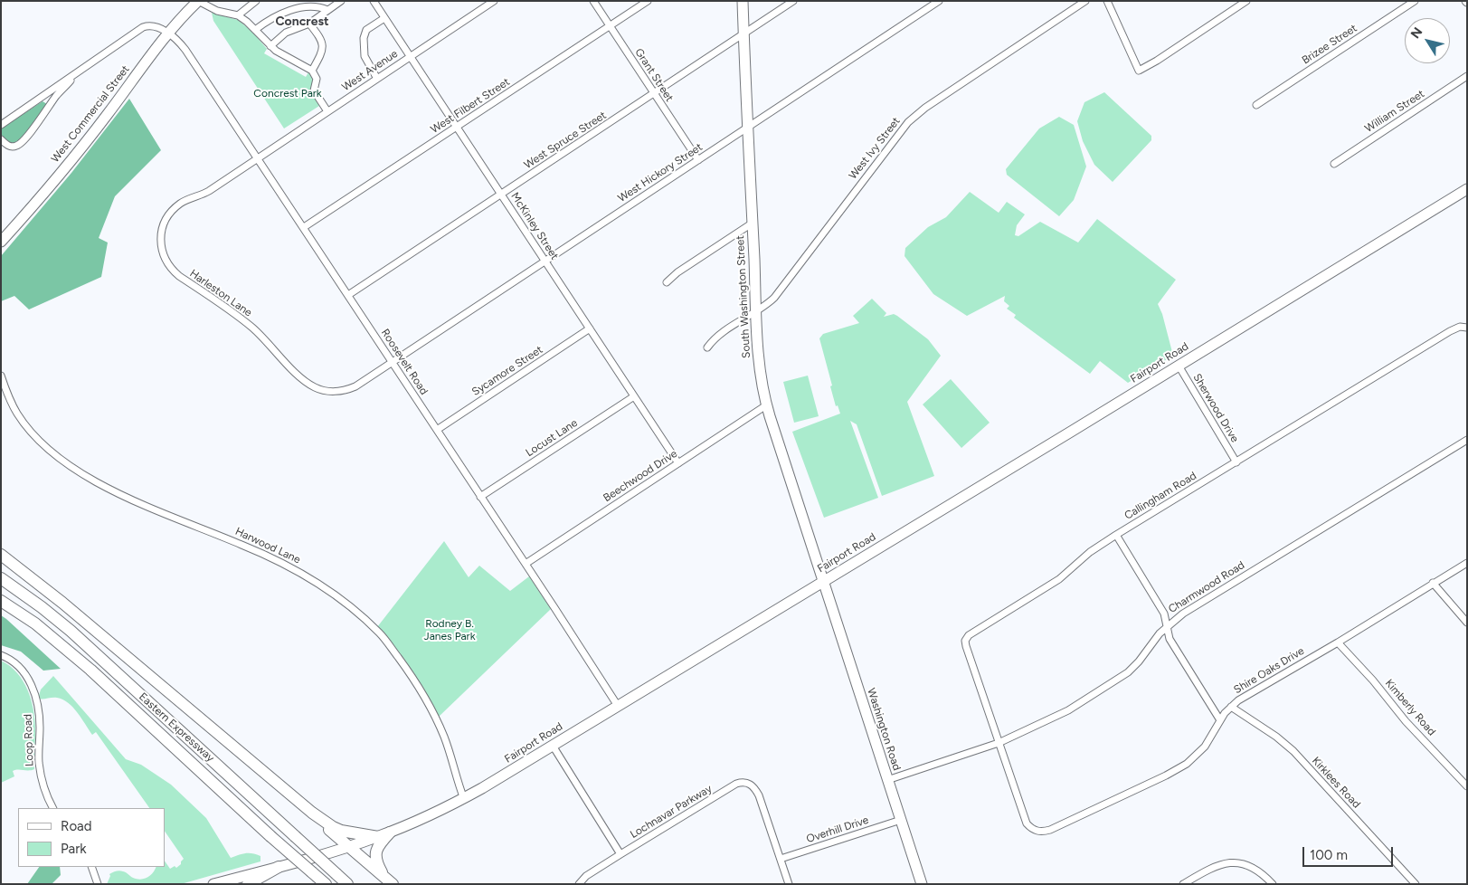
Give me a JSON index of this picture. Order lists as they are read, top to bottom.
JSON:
{
  "streets": {
    "highway": ["Eastern Expressway"],
    "main road": [
      "West Commercial Street",
      "South Washington Street",
      "Fairport Road",
      "Washington Road"
    ],
    "street": [
      "Brizee Street",
      "West Avenue",
      "Grant Street",
      "West Filbert Street",
      "William Street",
      "West Spruce Street",
      "West Ivy Street",
      "West Hickory Street",
      "McKinley Street",
      "Harleston Lane",
      "Roosevelt Road",
      "Sycamore Street",
      "Sherwood Drive",
      "Locust Lane",
      "Beechwood Drive",
      "Callingham Road",
      "Harwood Lane",
      "Charmwood Road",
      "Shire Oaks Drive",
      "Kimberly Road",
      "Loop Road",
      "Kirklees Road",
      "Lochnavar Parkway",
      "Overhill Drive"
    ]
  },
  "crossings": [
    ["West Avenue", "McKinley Street"],
    ["West Avenue", "Harleston Lane"],
    ["West Avenue", "Roosevelt Road"],
    ["Grant Street", "West Filbert Street"],
    ["Grant Street", "West Spruce Street"],
    ["Grant Street", "West Hickory Street"],
    ["West Filbert Street", "McKinley Street"],
    ["West Filbert Street", "Roosevelt Road"],
    ["West Commercial Street", "Roosevelt Road"],
    ["West Spruce Street", "McKinley Street"],
    ["West Spruce Street", "South Washington Street"],
    ["West Spruce Street", "Roosevelt Road"],
    ["West Ivy Street", "South Washington Street"],
    ["West Hickory Street", "McKinley Street"],
    ["West Hickory Street", "Harleston Lane"],
    ["West Hickory Street", "South Washington Street"],
    ["West Hickory Street", "Roosevelt Road"],
    ["McKinley Street", "Sycamore Street"],
    ["McKinley Street", "Locust Lane"],
    ["McKinley Street", "Beechwood Drive"],
    ["Harleston Lane", "Roosevelt Road"],
    ["South Washington Street", "Fairport Road"],
    ["South Washington Street", "Beechwood Drive"],
    ["South Washington Street", "Washington Road"],
    ["Roosevelt Road", "Fairport Road"],
    ["Roosevelt Road", "Sycamore Street"],
    ["Roosevelt Road", "Locust Lane"],
    ["Roosevelt Road", "Beechwood Drive"],
    ["Fairport Road", "Sherwood Drive"],
    ["Fairport Road", "Harwood Lane"],
    ["Fairport Road", "Washington Road"],
    ["Sherwood Drive", "Callingham Road"],
    ["Callingham Road", "Charmwood Road"],
    ["Callingham Road", "Shire Oaks Drive"],
    ["Charmwood Road", "Shire Oaks Drive"],
    ["Charmwood Road", "Washington Road"],
    ["Shire Oaks Drive", "Kimberly Road"],
    ["Shire Oaks Drive", "Kirklees Road"],
    ["Washington Road", "Overhill Drive"],
    ["Lochnavar Parkway", "Overhill Drive"]
  ],
  "districts": ["Concrest"],
  "parks": ["Concrest Park", "Rodney B. Janes Park"],
  "legend": ["Road", "Park"],
  "scale_bar": "100 m",
  "north": "top left"
}
